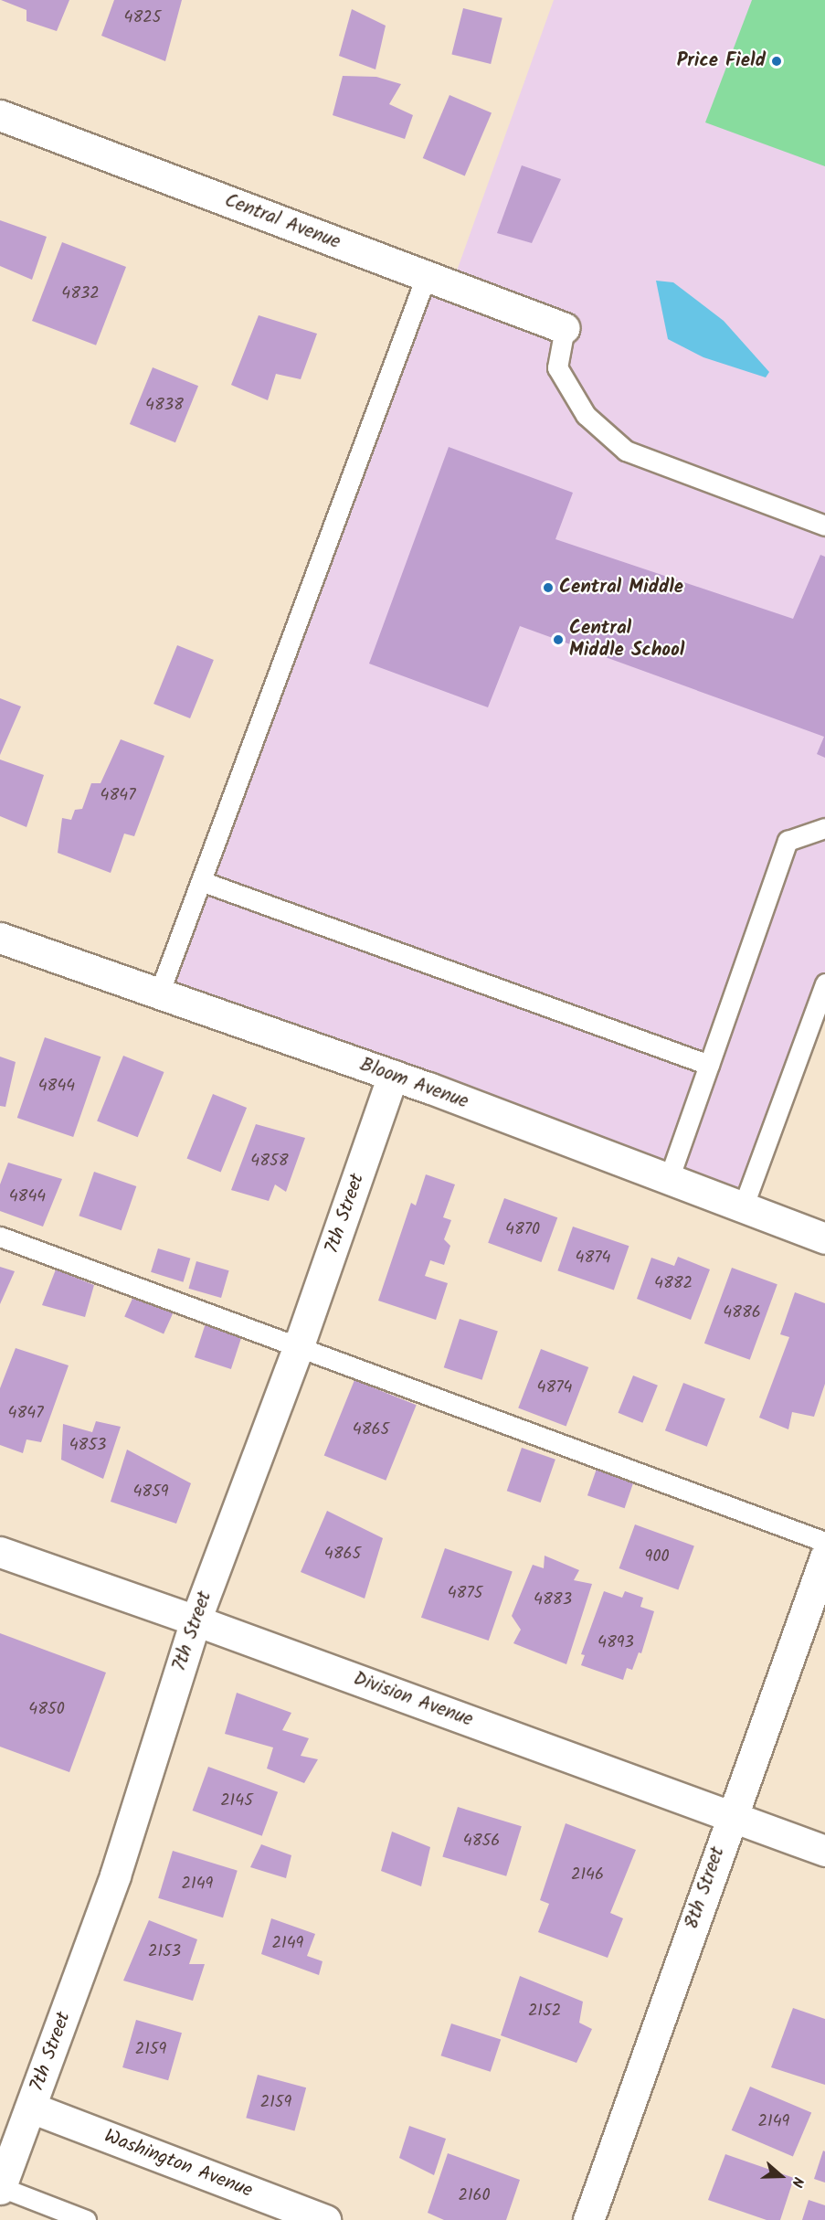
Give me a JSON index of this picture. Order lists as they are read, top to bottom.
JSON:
{
  "streets": {
    "street": [
      "Central Avenue",
      "Bloom Avenue",
      "7th Street",
      "Division Avenue",
      "8th Street",
      "Washington Avenue"
    ]
  },
  "crossings": [
    ["Bloom Avenue", "7th Street"],
    ["7th Street", "Division Avenue"],
    ["7th Street", "Washington Avenue"],
    ["Division Avenue", "8th Street"]
  ],
  "places": ["Price Field", "Central Middle", "Central Middle School"],
  "house_numbers": [
    "4825",
    "4832",
    "4838",
    "4847",
    "4844",
    "4858",
    "4844",
    "4870",
    "4874",
    "4882",
    "4886",
    "4874",
    "4847",
    "4865",
    "4853",
    "4859",
    "4865",
    "900",
    "4875",
    "4883",
    "4893",
    "4850",
    "2145",
    "4856",
    "2146",
    "2149",
    "2149",
    "2153",
    "2152",
    "2159",
    "2159",
    "2149",
    "2160"
  ],
  "north": "right"
}
